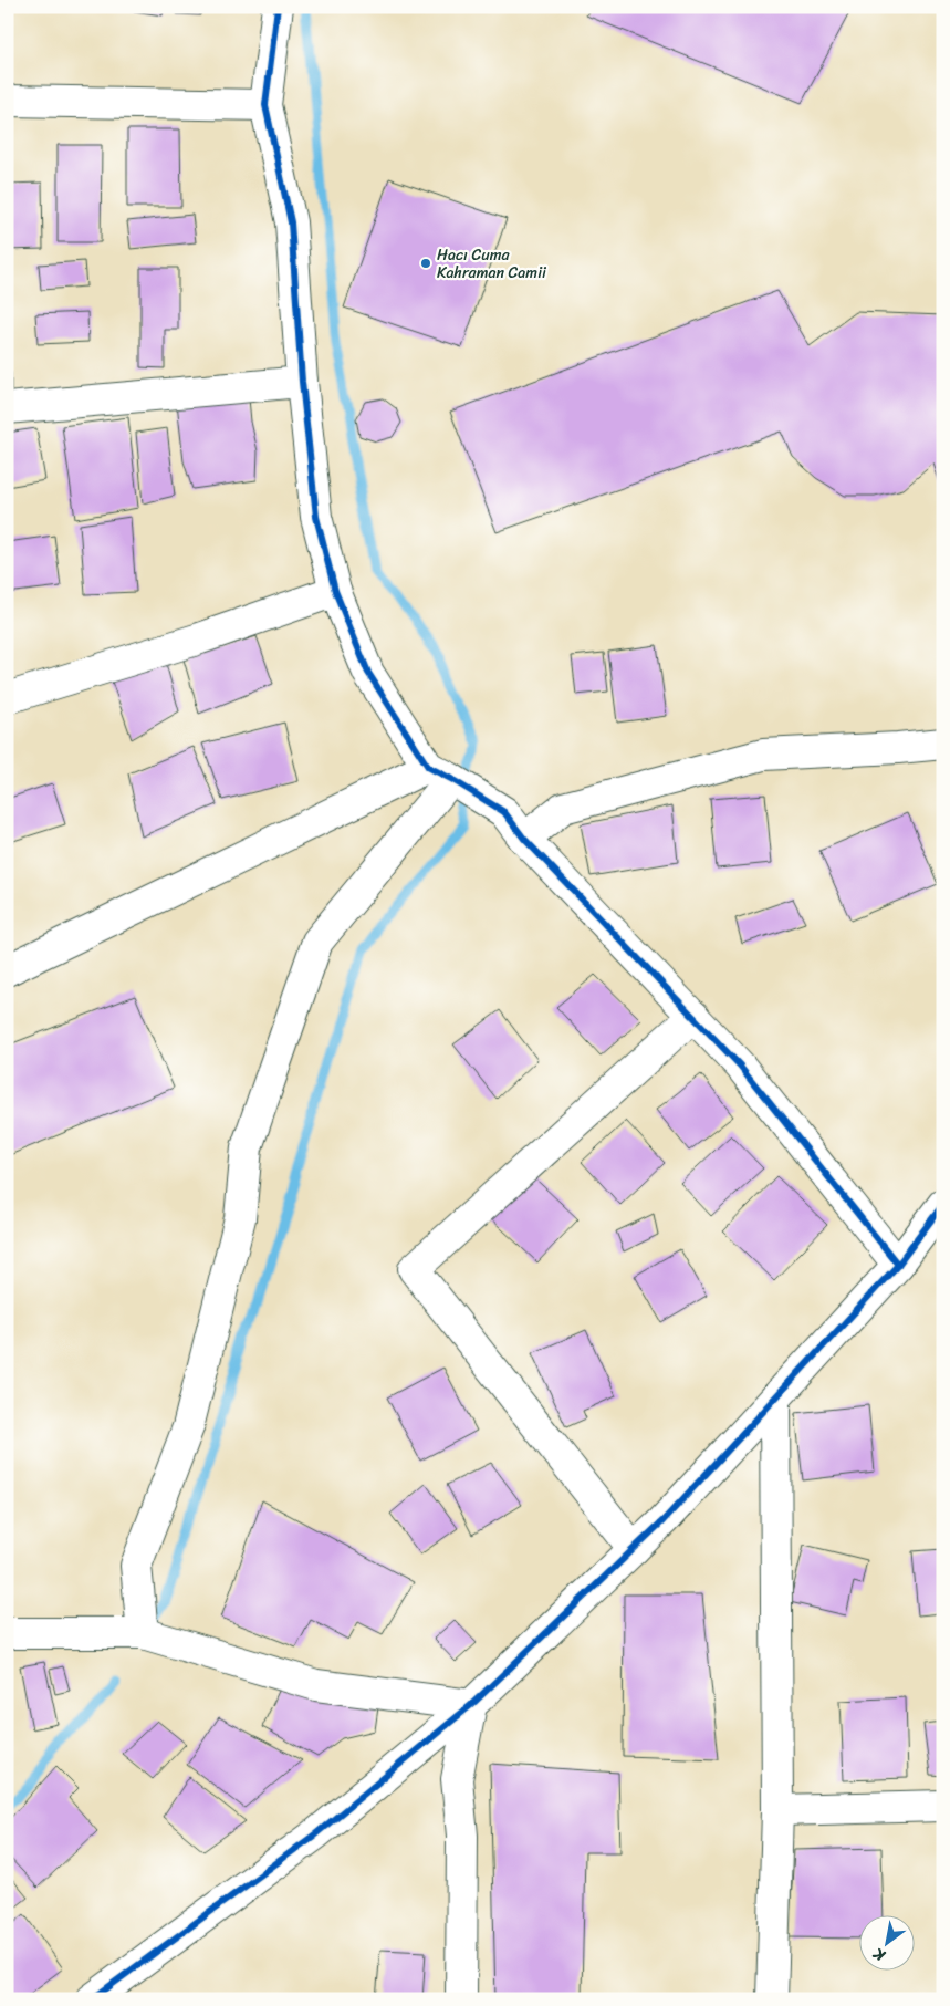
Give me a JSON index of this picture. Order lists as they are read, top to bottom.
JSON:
{
  "places": ["Hacı Cuma Kahraman Camii"],
  "north": "bottom left"
}
